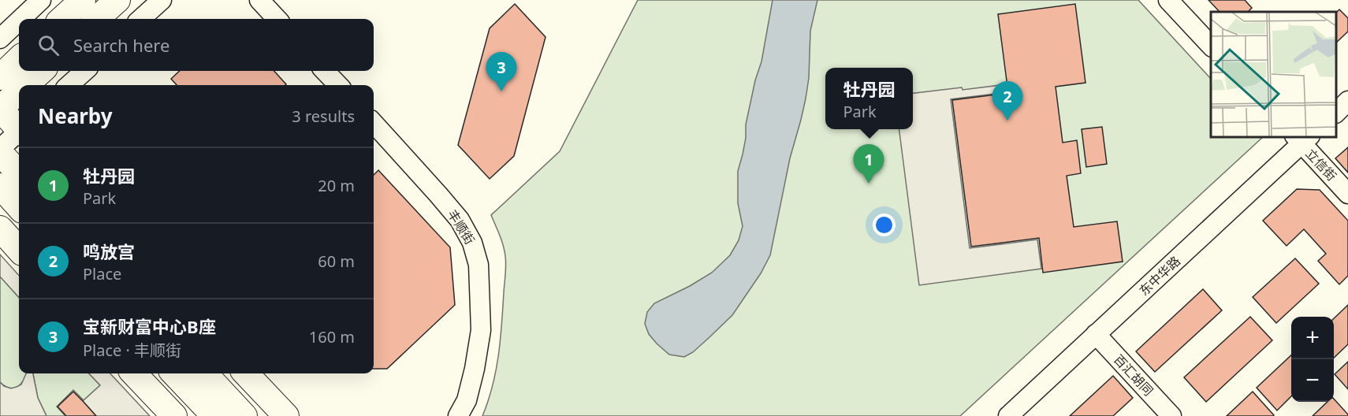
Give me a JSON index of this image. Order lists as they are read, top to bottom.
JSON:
{
  "streets": {
    "street": [
      "立信街",
      "丰顺街",
      "东中华路",
      "百汇胡同"
    ]
  },
  "crossings": [
    ["立信街", "东中华路"],
    ["东中华路", "百汇胡同"]
  ],
  "page": {
    "search": "Search here",
    "pins": ["3", "2", "1"],
    "popup": ["牡丹园", "Park"],
    "heading": ["Nearby", "3 results"],
    "list": [
      {
        "mark": "1",
        "name": "牡丹园",
        "note": "Park",
        "value": "20 m"
      },
      {
        "mark": "2",
        "name": "鸣放宫",
        "note": "Place",
        "value": "60 m"
      },
      {
        "mark": "3",
        "name": "宝新财富中心B座",
        "note": "Place · 丰顺街",
        "value": "160 m"
      }
    ],
    "map_buttons": ["+", "−"]
  }
}
